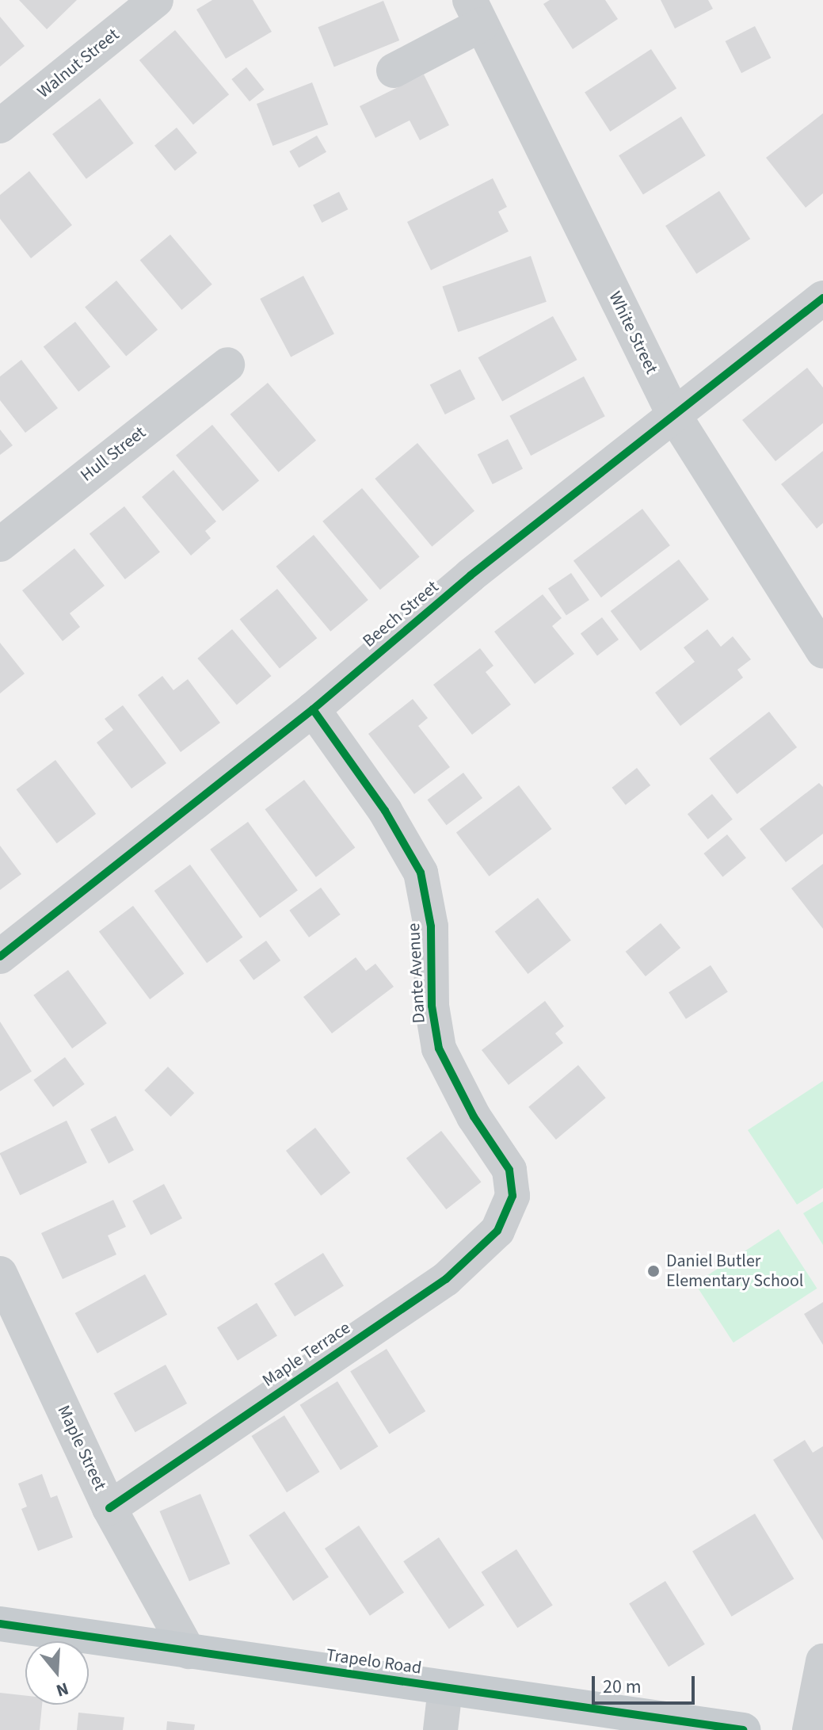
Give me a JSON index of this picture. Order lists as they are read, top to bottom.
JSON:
{
  "streets": {
    "main road": ["Trapelo Road"],
    "street": [
      "Walnut Street",
      "White Street",
      "Hull Street",
      "Beech Street",
      "Dante Avenue",
      "Maple Terrace",
      "Maple Street"
    ]
  },
  "crossings": [
    ["White Street", "Beech Street"],
    ["Beech Street", "Dante Avenue"],
    ["Dante Avenue", "Maple Terrace"],
    ["Maple Terrace", "Maple Street"],
    ["Maple Street", "Trapelo Road"]
  ],
  "places": ["Daniel Butler Elementary School"],
  "scale_bar": "20 m",
  "north": "bottom"
}
